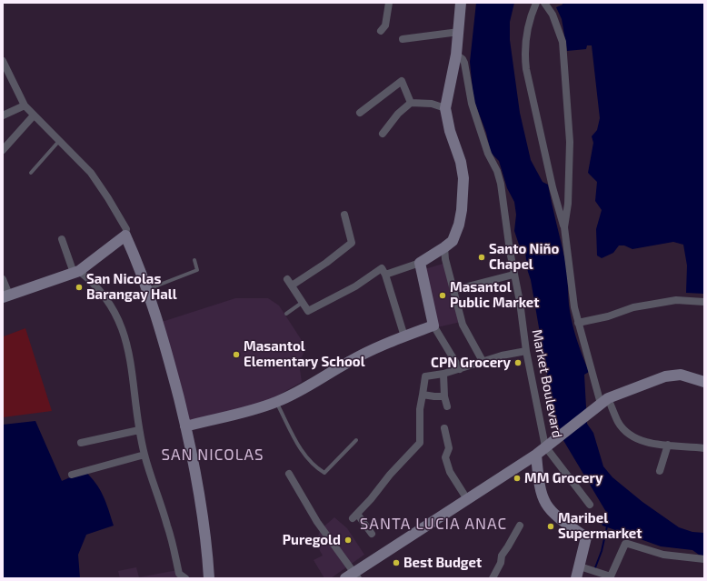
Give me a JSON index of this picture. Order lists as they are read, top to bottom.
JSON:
{
  "streets": {
    "street": ["Market Boulevard"]
  },
  "districts": ["SAN NICOLAS", "SANTA LUCIA ANAC"],
  "places": [
    "Santo Niño Chapel",
    "San Nicolas Barangay Hall",
    "Masantol Public Market",
    "Masantol Elementary School",
    "CPN Grocery",
    "MM Grocery",
    "Maribel Supermarket",
    "Puregold",
    "Best Budget"
  ]
}
